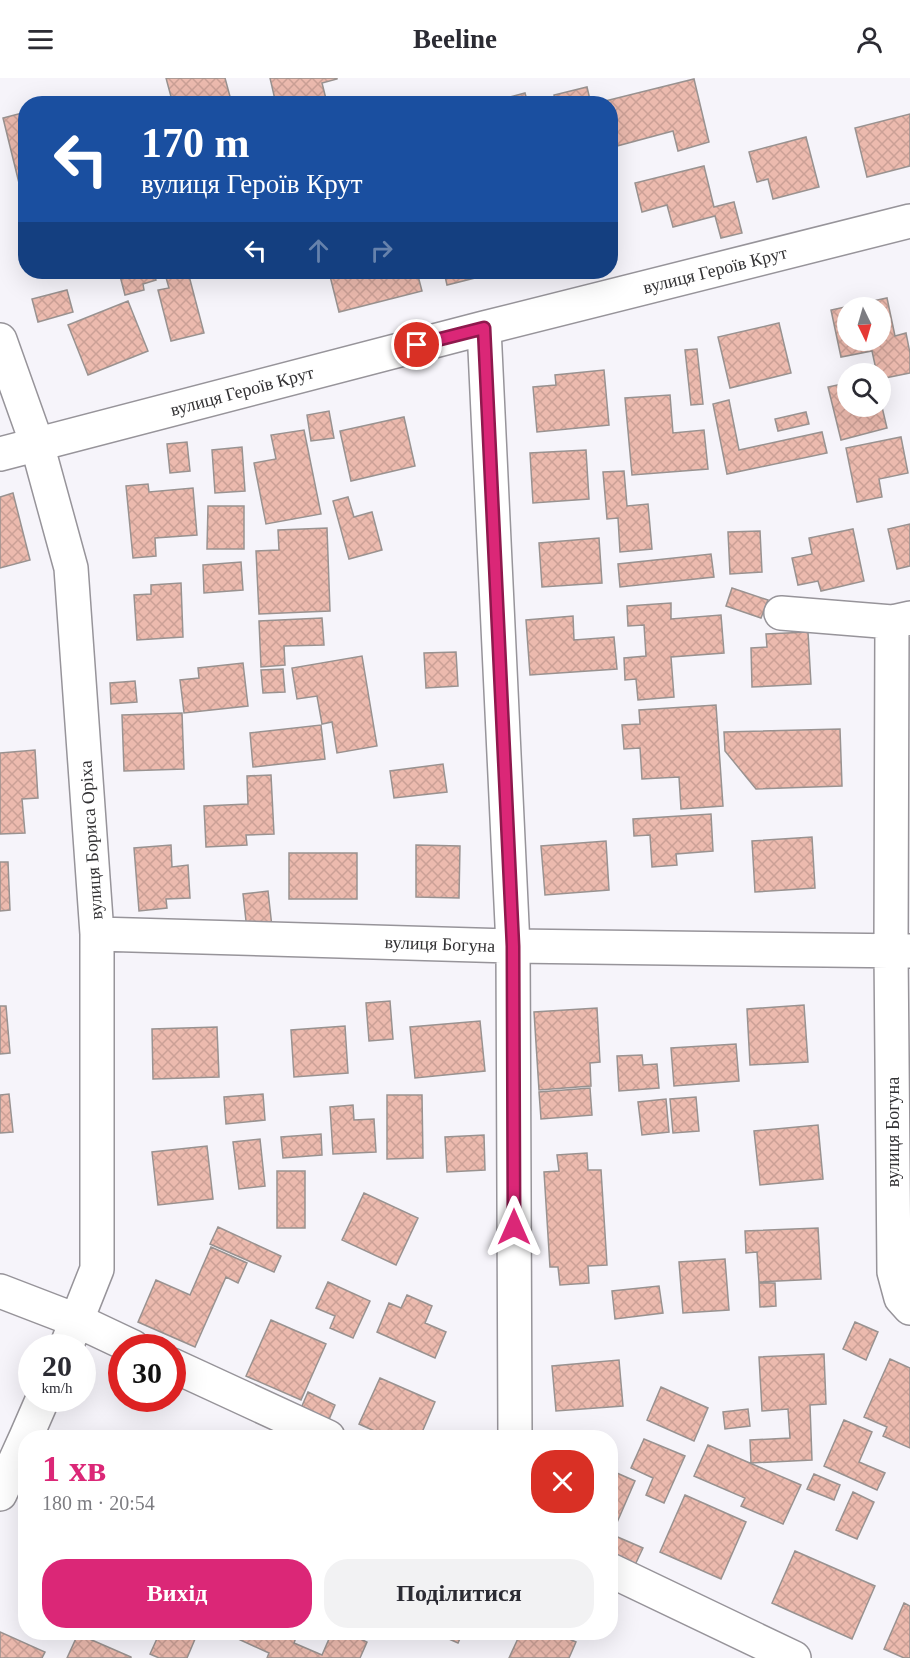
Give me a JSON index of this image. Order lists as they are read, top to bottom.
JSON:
{
  "streets": {
    "street": ["вулиця Героїв Крут", "вулиця Бориса Оріха", "вулиця Богуна"]
  },
  "crossings": [
    ["вулиця Героїв Крут", "вулиця Бориса Оріха"],
    ["вулиця Бориса Оріха", "вулиця Богуна"]
  ],
  "north": "bottom",
  "page": {
    "header": "Beeline",
    "turn": ["170 m", "вулиця Героїв Крут"],
    "speed": "20 km/h",
    "limit": "30",
    "heading": ["1 хв", "180 m · 20:54"],
    "buttons": ["Вихід", "Поділитися"]
  }
}
